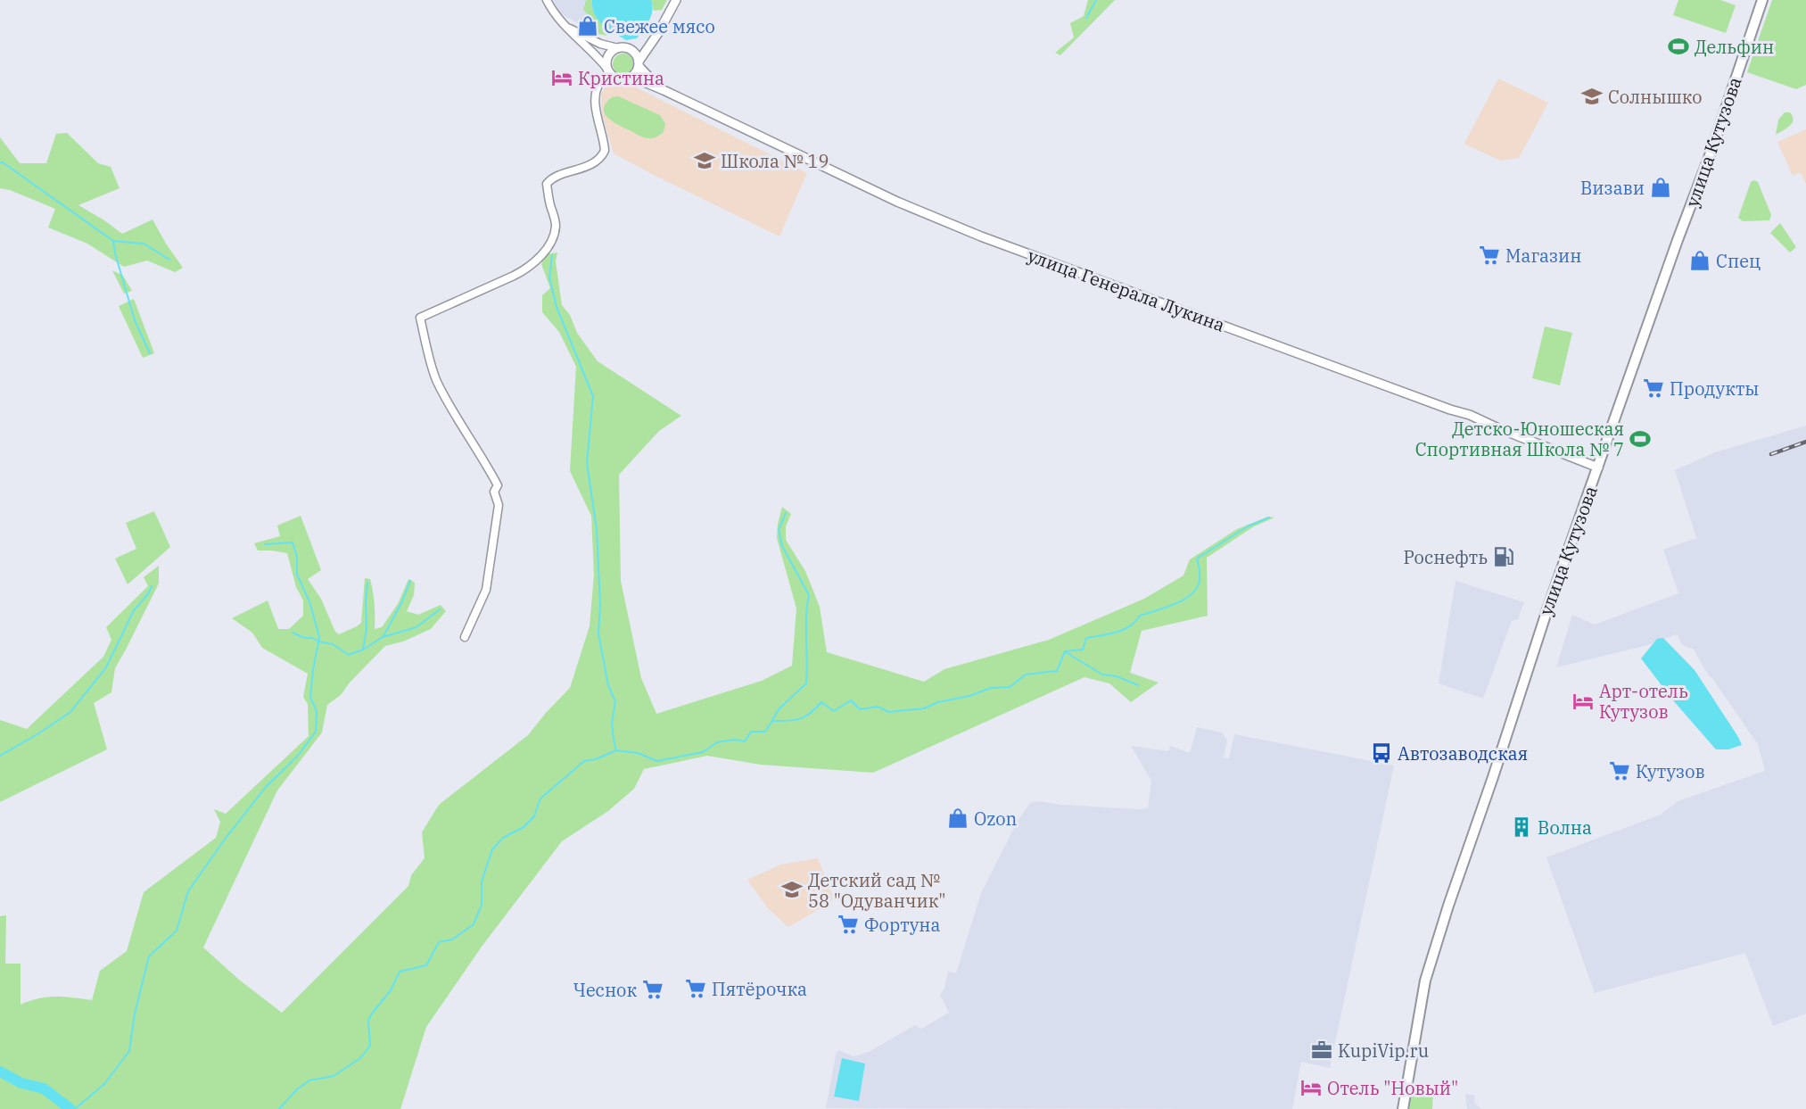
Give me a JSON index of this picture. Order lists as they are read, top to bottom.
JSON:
{
  "streets": {
    "main road": ["улица Кутузова", "улица Генерала Лукина"]
  },
  "crossings": [
    ["улица Кутузова", "улица Генерала Лукина"]
  ],
  "places": {
    "shop": [
      "Свежее мясо",
      "Визави",
      "Спец",
      "Ozon"
    ],
    "sports": ["Дельфин", "Детско-Юношеская Спортивная Школа № 7"],
    "hotel": ["Кристина", "Арт-отель Кутузов", "Отель \"Новый\""],
    "school or university": ["Солнышко", "Школа № 19", "Детский сад № 58 \"Одуванчик\""],
    "supermarket": [
      "Магазин",
      "Продукты",
      "Кутузов",
      "Фортуна",
      "Пятёрочка",
      "Чеснок"
    ],
    "fuel station": ["Роснефть"],
    "bus stop": ["Автозаводская"],
    "building": ["Волна"],
    "office": ["KupiVip.ru"]
  }
}
